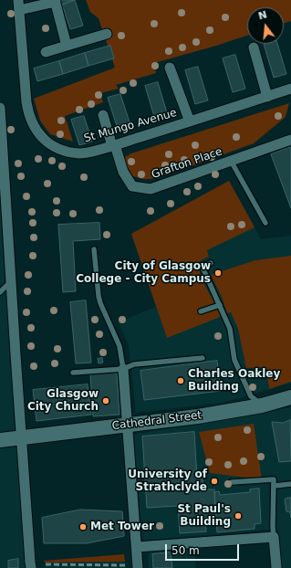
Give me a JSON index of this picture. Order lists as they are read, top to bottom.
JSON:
{
  "streets": {
    "street": ["St Mungo Avenue", "Grafton Place", "Cathedral Street"]
  },
  "crossings": [
    ["St Mungo Avenue", "Grafton Place"]
  ],
  "places": [
    "City of Glasgow College - City Campus",
    "Charles Oakley Building",
    "Glasgow City Church",
    "University of Strathclyde",
    "St Paul's Building",
    "Met Tower"
  ],
  "scale_bar": "50 m",
  "north": "top"
}
